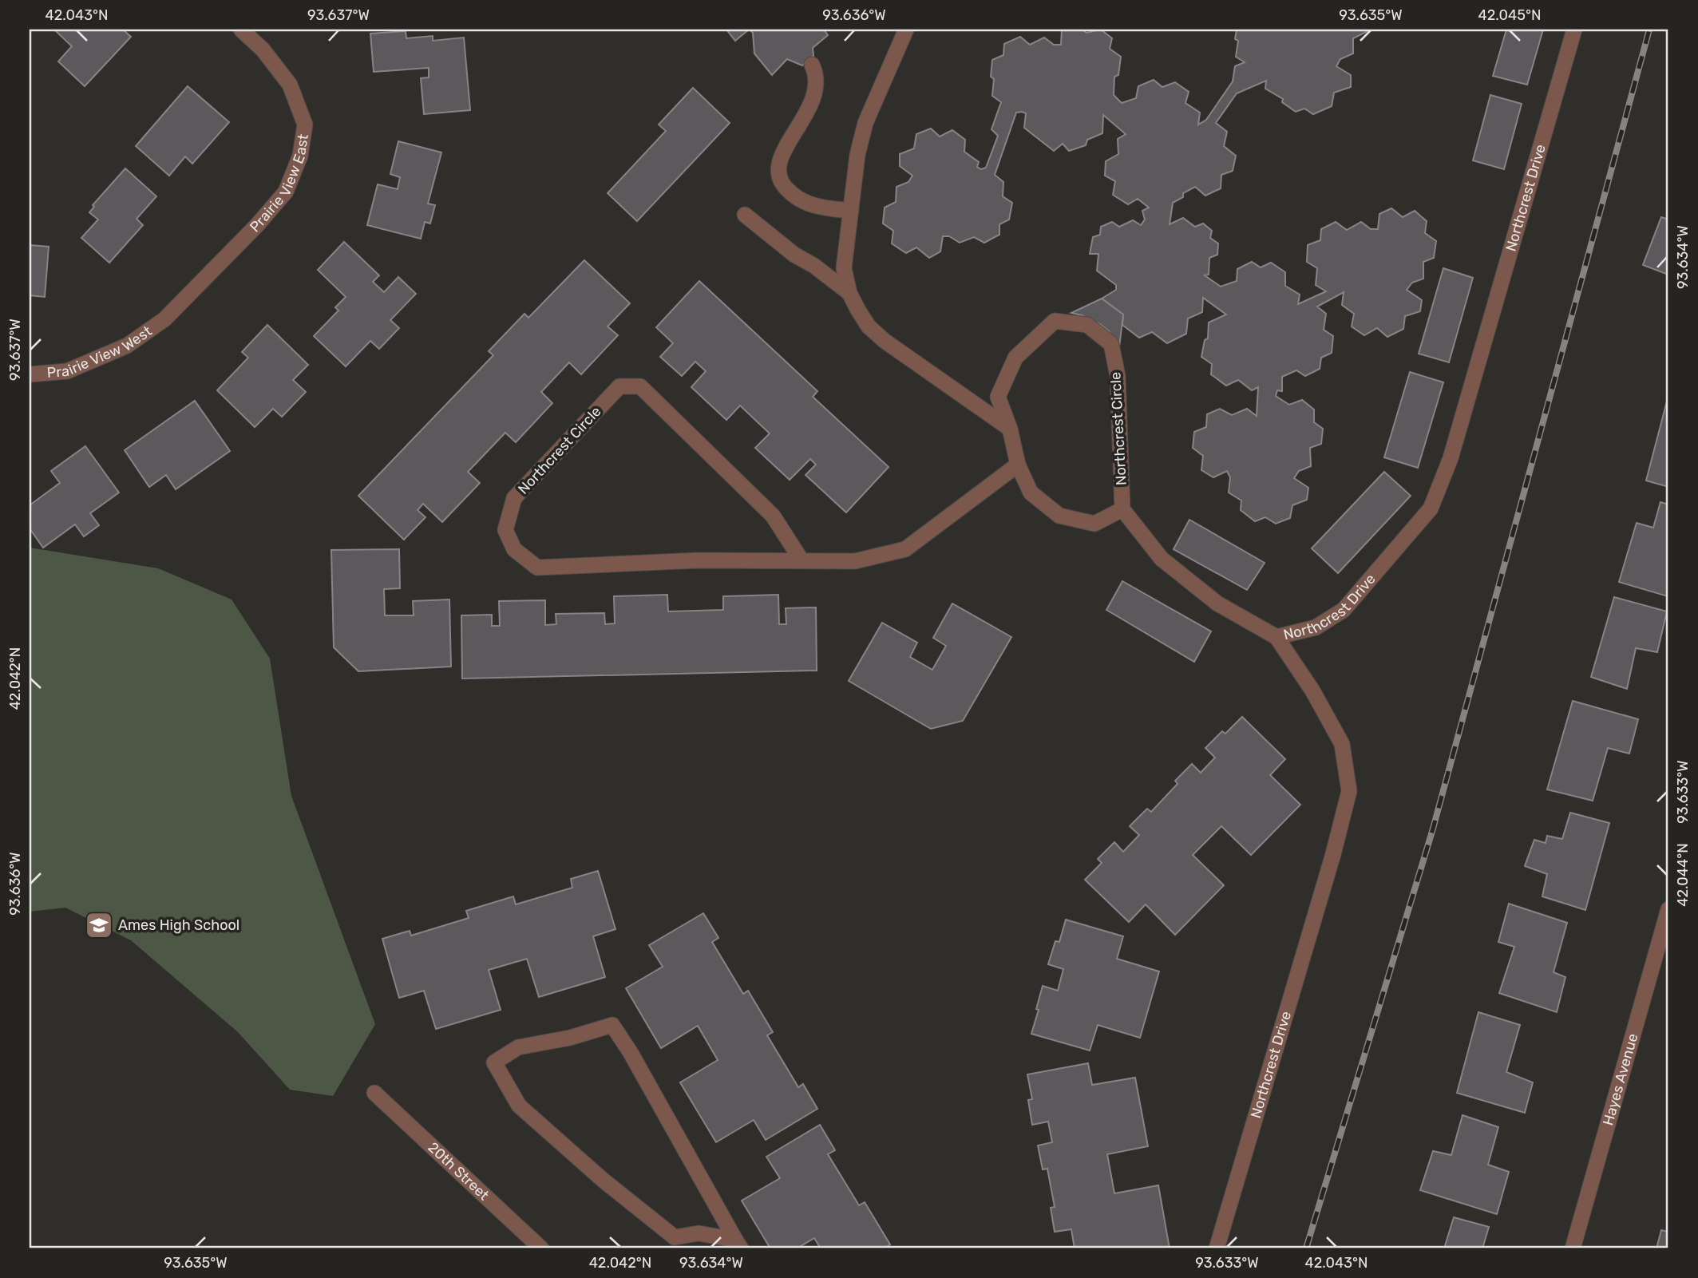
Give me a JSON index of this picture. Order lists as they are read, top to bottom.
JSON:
{
  "streets": {
    "street": [
      "Prairie View East",
      "Northcrest Drive",
      "Prairie View West",
      "Northcrest Circle",
      "Hayes Avenue",
      "20th Street"
    ]
  },
  "crossings": [
    ["Prairie View East", "Prairie View West"]
  ],
  "places": {
    "school or university": ["Ames High School"]
  },
  "coordinates": [
    "42.043°N",
    "93.637°W",
    "93.636°W",
    "93.635°W",
    "42.045°N",
    "93.634°W",
    "42.042°N",
    "93.633°W",
    "42.044°N"
  ]
}
